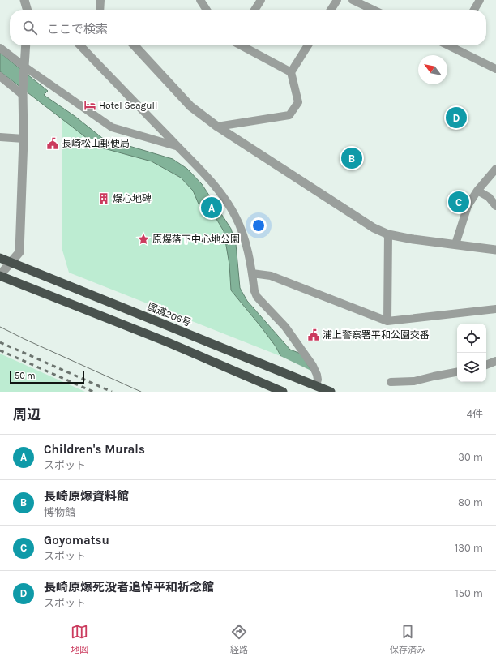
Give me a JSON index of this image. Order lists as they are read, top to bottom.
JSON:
{
  "streets": {
    "highway": ["国道206号"]
  },
  "places": {
    "hotel": ["Hotel Seagull"],
    "public building": ["長崎松山郵便局", "浦上警察署平和公園交番"],
    "building": ["爆心地碑"],
    "place": ["原爆落下中心地公園"]
  },
  "scale_bar": "50 m",
  "north": "top left",
  "page": {
    "search": "ここで検索",
    "pins": [
      "D",
      "B",
      "C",
      "A"
    ],
    "scale": "50 m",
    "heading": ["周辺", "4件"],
    "list": [
      {
        "mark": "A",
        "name": "Children's Murals",
        "note": "スポット",
        "value": "30 m"
      },
      {
        "mark": "B",
        "name": "長崎原爆資料館",
        "note": "博物館",
        "value": "80 m"
      },
      {
        "mark": "C",
        "name": "Goyomatsu",
        "note": "スポット",
        "value": "130 m"
      },
      {
        "mark": "D",
        "name": "長崎原爆死没者追悼平和祈念館",
        "note": "スポット",
        "value": "150 m"
      }
    ],
    "nav": ["地図", "経路", "保存済み"]
  }
}
